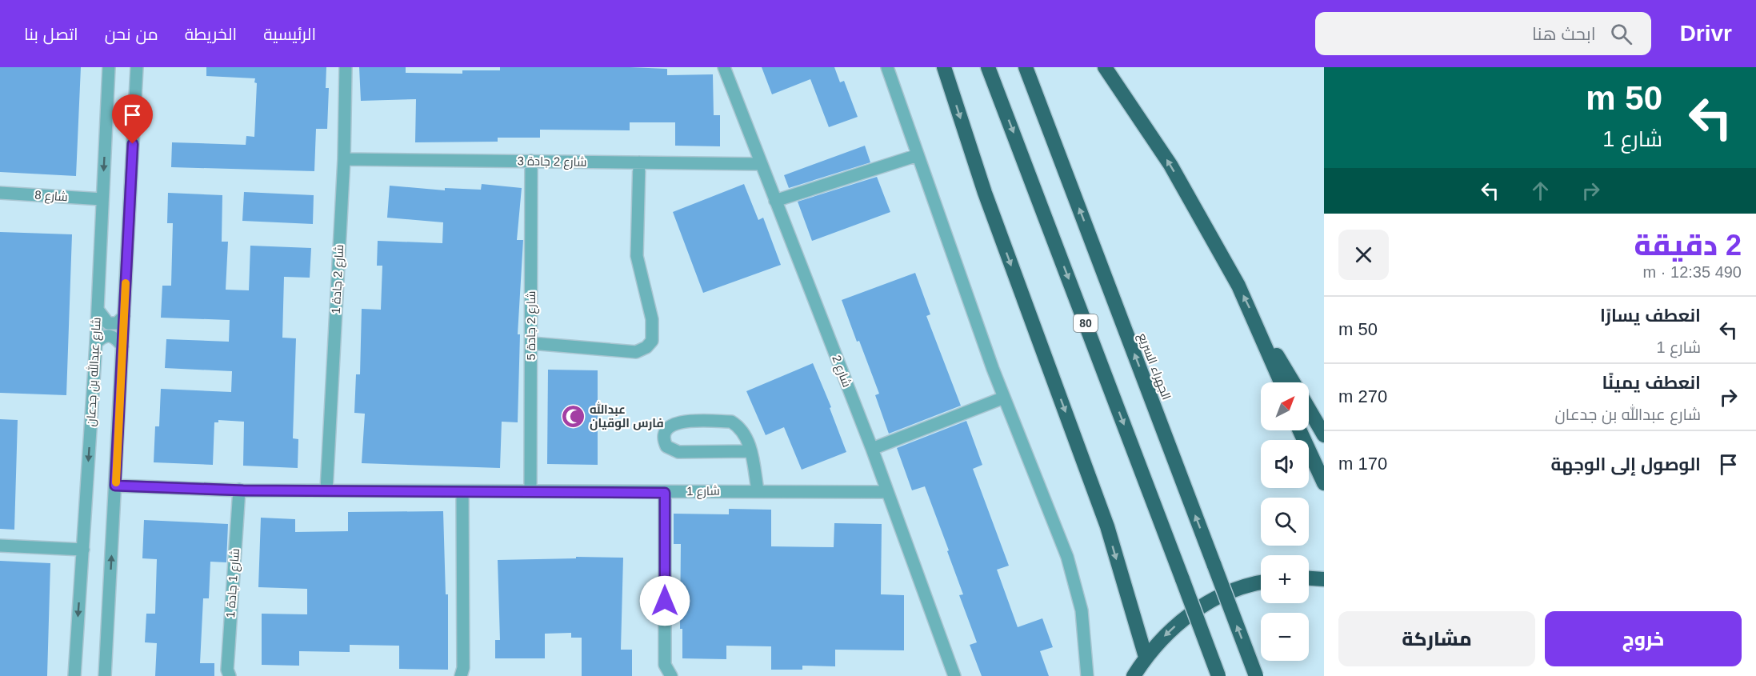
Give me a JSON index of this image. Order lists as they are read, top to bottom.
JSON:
{
  "streets": {
    "highway": ["80", "الجهراء السريع"],
    "street": [
      "شارع 2 جادة 3",
      "شارع 8",
      "شارع 2 جادة 1",
      "شارع 2 جادة 5",
      "شارع 2",
      "شارع عبدالله بن جدعان",
      "شارع 1",
      "شارع 1 جادة 1"
    ]
  },
  "crossings": [
    ["شارع 2 جادة 3", "شارع 2 جادة 1"],
    ["شارع 2 جادة 3", "شارع 2 جادة 5"],
    ["شارع 2 جادة 3", "شارع 2"],
    ["شارع 8", "شارع عبدالله بن جدعان"],
    ["شارع 2 جادة 1", "شارع 1"],
    ["شارع 2 جادة 5", "شارع 1"],
    ["شارع 2", "شارع 1"],
    ["شارع 1", "شارع 1 جادة 1"]
  ],
  "places": {
    "mosque": ["عبدالله فارس الوقيان"]
  },
  "north": "top right",
  "page": {
    "header": "Drivr",
    "search": "ابحث هنا",
    "nav": [
      "الرئيسية",
      "الخريطة",
      "من نحن",
      "اتصل بنا"
    ],
    "turn": ["50 m", "شارع 1"],
    "heading": ["2 دقيقة", "490 m · 12:35"],
    "list": [
      {
        "name": "انعطف يسارًا",
        "note": "شارع 1",
        "value": "50 m"
      },
      {
        "name": "انعطف يمينًا",
        "note": "شارع عبدالله بن جدعان",
        "value": "270 m"
      },
      {
        "name": "الوصول إلى الوجهة",
        "value": "170 m"
      }
    ],
    "map_buttons": ["+", "−"],
    "buttons": ["خروج", "مشاركة"]
  }
}
